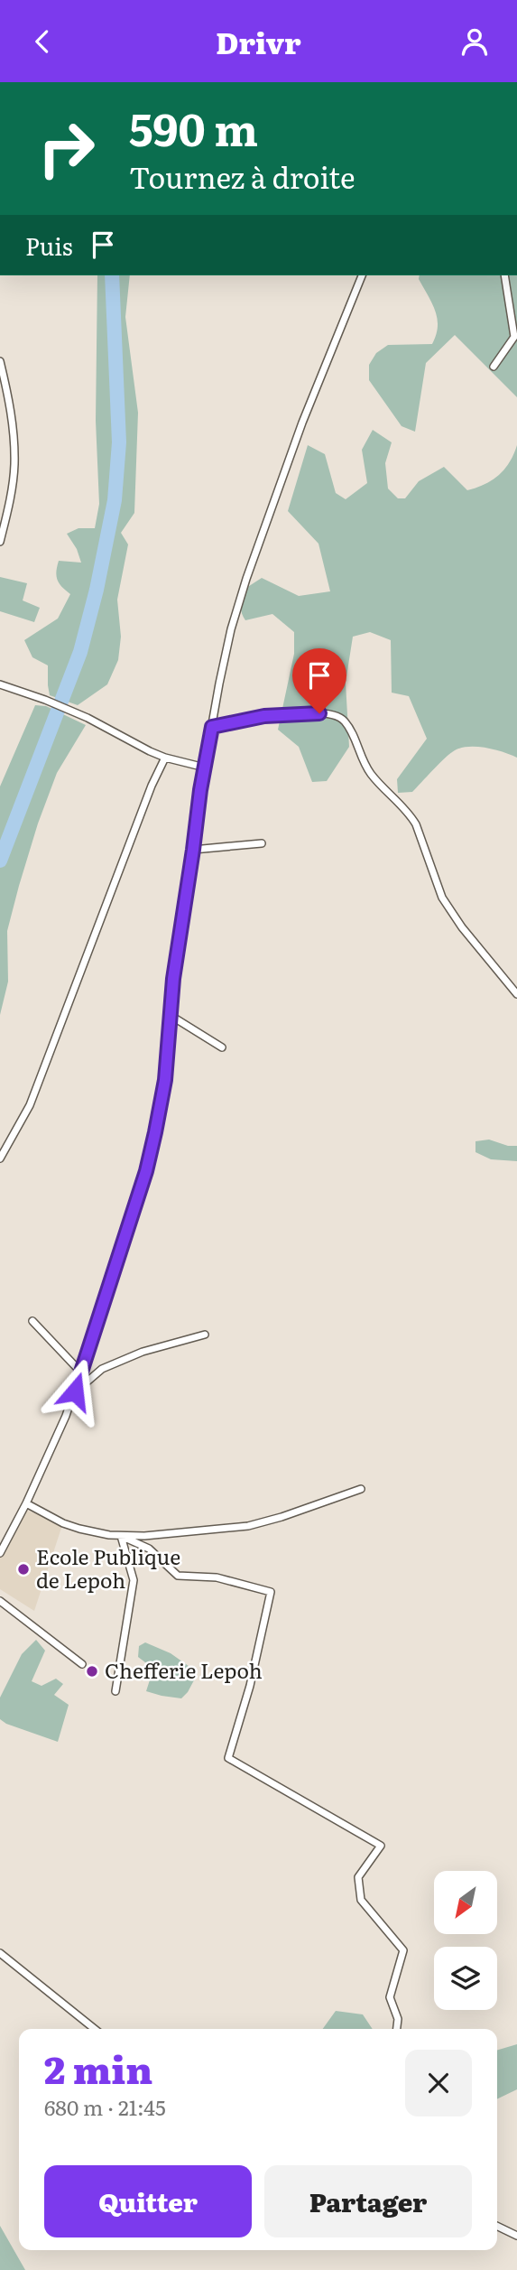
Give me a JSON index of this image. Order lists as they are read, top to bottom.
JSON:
{
  "places": ["Ecole Publique de Lepoh", "Chefferie Lepoh"],
  "north": "bottom left",
  "page": {
    "header": "Drivr",
    "turn": ["590 m", "Tournez à droite"],
    "then": "Puis",
    "heading": ["2 min", "680 m · 21:45"],
    "buttons": ["Quitter", "Partager"]
  }
}
